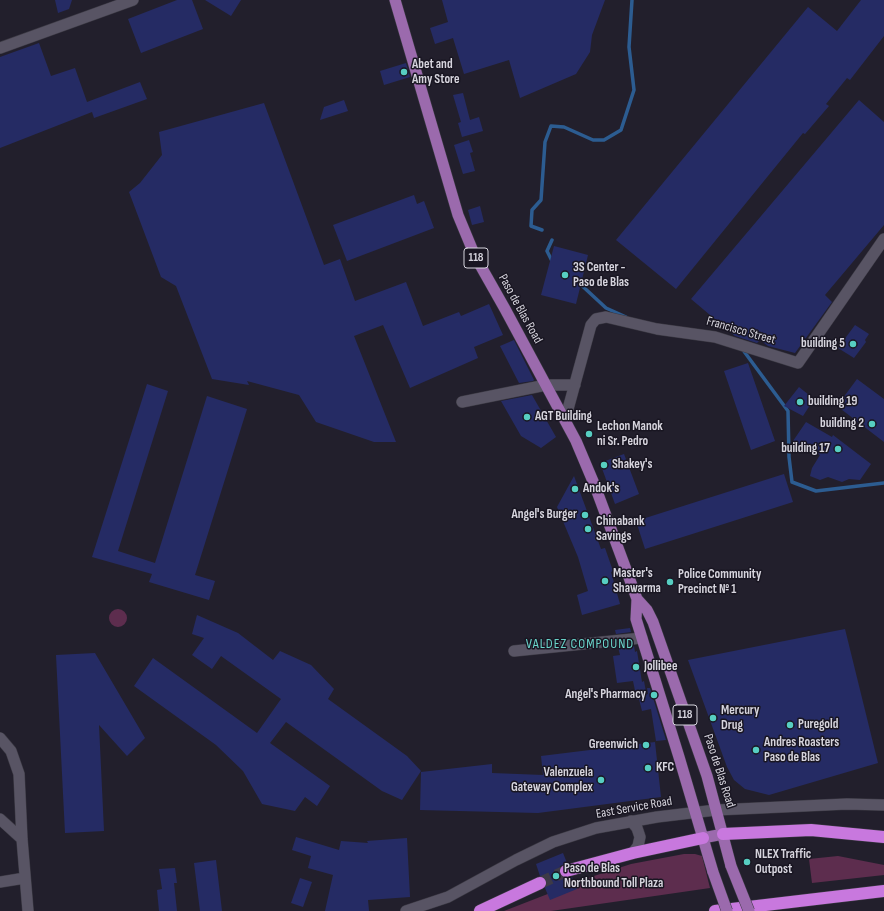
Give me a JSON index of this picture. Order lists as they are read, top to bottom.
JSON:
{
  "streets": {
    "main road": ["118", "Paso de Blas Road"],
    "street": ["Francisco Street", "East Service Road"]
  },
  "crossings": [
    ["Paso de Blas Road", "Francisco Street"],
    ["Paso de Blas Road", "East Service Road"]
  ],
  "districts": ["VALDEZ COMPOUND"],
  "places": [
    "Abet and Amy Store",
    "3S Center - Paso de Blas",
    "building 5",
    "building 19",
    "AGT Building",
    "building 2",
    "Lechon Manok ni Sr. Pedro",
    "building 17",
    "Shakey's",
    "Andok's",
    "Angel's Burger",
    "Chinabank Savings",
    "Master's Shawarma",
    "Police Community Precinct № 1",
    "Jollibee",
    "Angel's Pharmacy",
    "Mercury Drug",
    "Puregold",
    "Greenwich",
    "Andres Roasters Paso de Blas",
    "KFC",
    "Valenzuela Gateway Complex",
    "NLEX Traffic Outpost",
    "Paso de Blas Northbound Toll Plaza"
  ]
}
